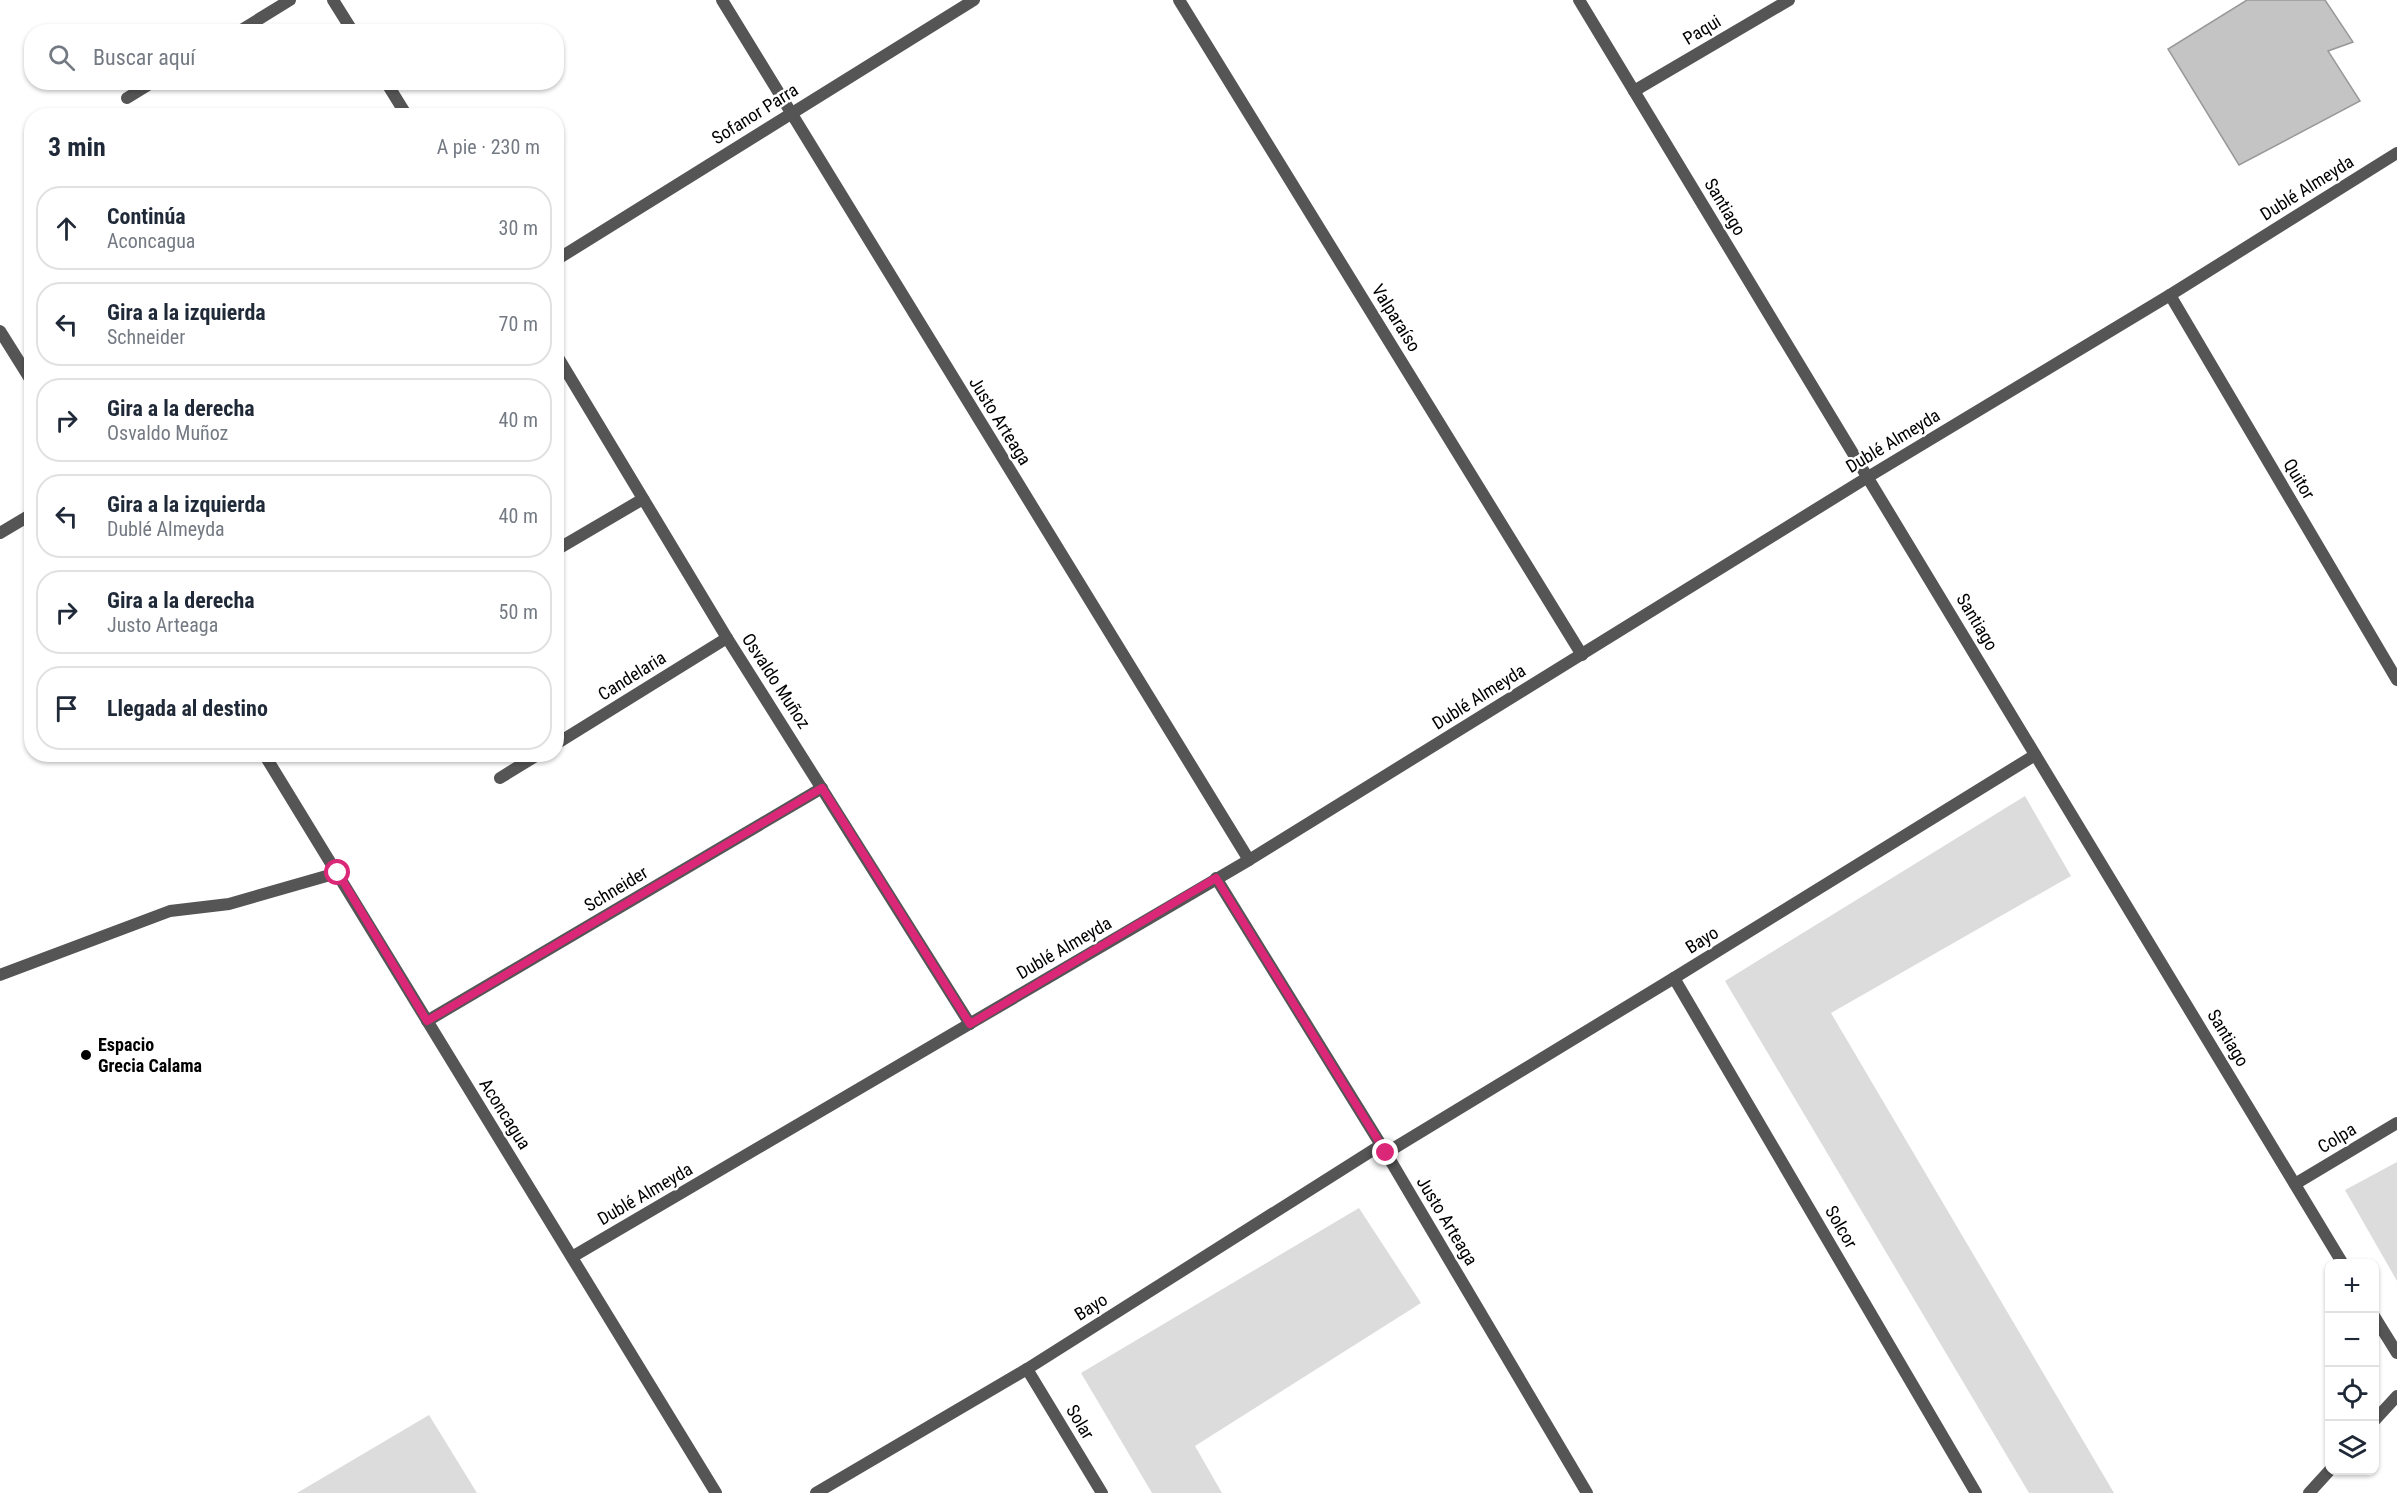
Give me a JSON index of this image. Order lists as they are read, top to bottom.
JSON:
{
  "streets": {
    "street": [
      "Paqui",
      "Sofanor Parra",
      "Dublé Almeyda",
      "Santiago",
      "Valparaíso",
      "Justo Arteaga",
      "Quitor",
      "Candelaria",
      "Osvaldo Muñoz",
      "Schneider",
      "Bayo",
      "Aconcagua",
      "Colpa",
      "Solcor",
      "Solar"
    ]
  },
  "crossings": [
    ["Paqui", "Santiago"],
    ["Sofanor Parra", "Justo Arteaga"],
    ["Dublé Almeyda", "Santiago"],
    ["Dublé Almeyda", "Valparaíso"],
    ["Dublé Almeyda", "Justo Arteaga"],
    ["Dublé Almeyda", "Quitor"],
    ["Dublé Almeyda", "Osvaldo Muñoz"],
    ["Dublé Almeyda", "Aconcagua"],
    ["Santiago", "Bayo"],
    ["Santiago", "Colpa"],
    ["Justo Arteaga", "Bayo"],
    ["Candelaria", "Osvaldo Muñoz"],
    ["Osvaldo Muñoz", "Schneider"],
    ["Schneider", "Aconcagua"],
    ["Bayo", "Solcor"],
    ["Bayo", "Solar"]
  ],
  "places": ["Espacio Grecia Calama"],
  "page": {
    "search": "Buscar aquí",
    "heading": ["3 min", "A pie · 230 m"],
    "list": [
      ["Continúa", "Aconcagua", "30 m"],
      ["Gira a la izquierda", "Schneider", "70 m"],
      ["Gira a la derecha", "Osvaldo Muñoz", "40 m"],
      ["Gira a la izquierda", "Dublé Almeyda", "40 m"],
      ["Gira a la derecha", "Justo Arteaga", "50 m"],
      "Llegada al destino"
    ],
    "map_buttons": ["+", "−"]
  }
}
